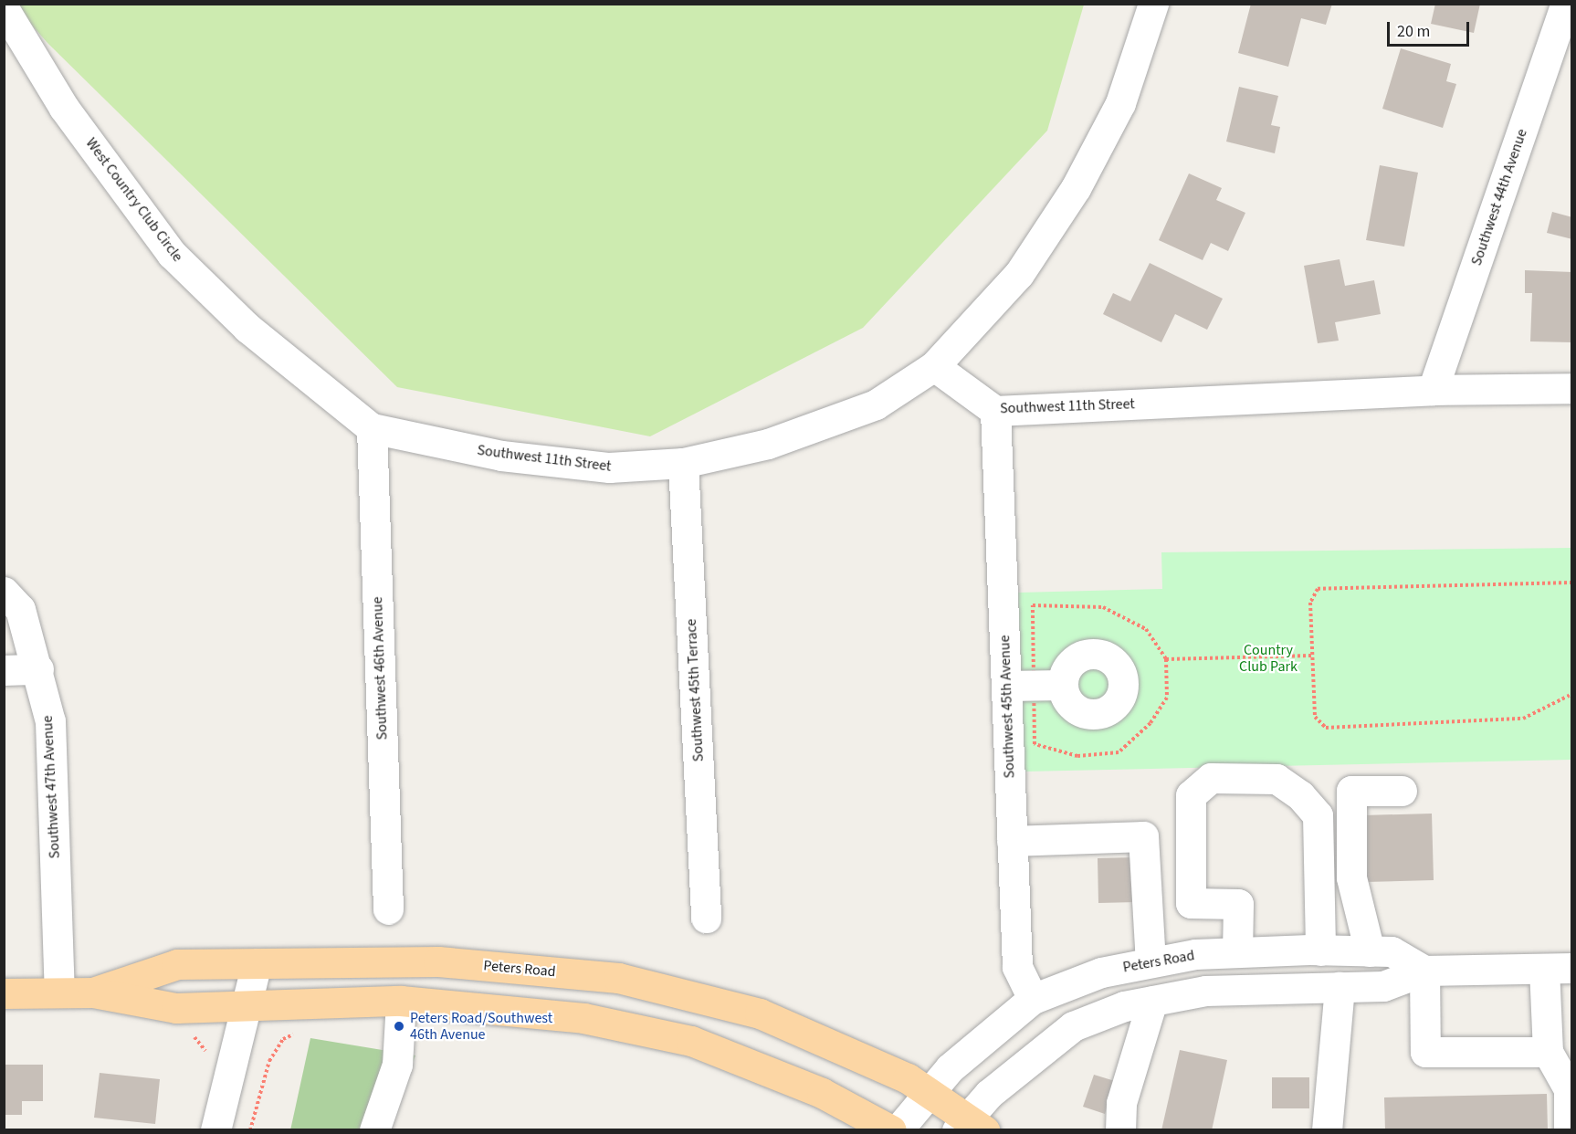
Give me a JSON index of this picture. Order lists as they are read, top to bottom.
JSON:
{
  "streets": {
    "main road": ["Peters Road"],
    "street": [
      "Southwest 44th Avenue",
      "West Country Club Circle",
      "Southwest 11th Street",
      "Southwest 46th Avenue",
      "Southwest 45th Terrace",
      "Southwest 45th Avenue",
      "Southwest 47th Avenue"
    ]
  },
  "crossings": [
    ["Southwest 44th Avenue", "Southwest 11th Street"],
    ["West Country Club Circle", "Southwest 11th Street"],
    ["West Country Club Circle", "Southwest 46th Avenue"],
    ["Southwest 11th Street", "Southwest 46th Avenue"],
    ["Southwest 11th Street", "Southwest 45th Terrace"],
    ["Southwest 11th Street", "Southwest 45th Avenue"],
    ["Southwest 45th Avenue", "Peters Road"],
    ["Southwest 47th Avenue", "Peters Road"]
  ],
  "parks": ["Country Club Park"],
  "places": ["Peters Road/Southwest 46th Avenue"],
  "scale_bar": "20 m"
}
